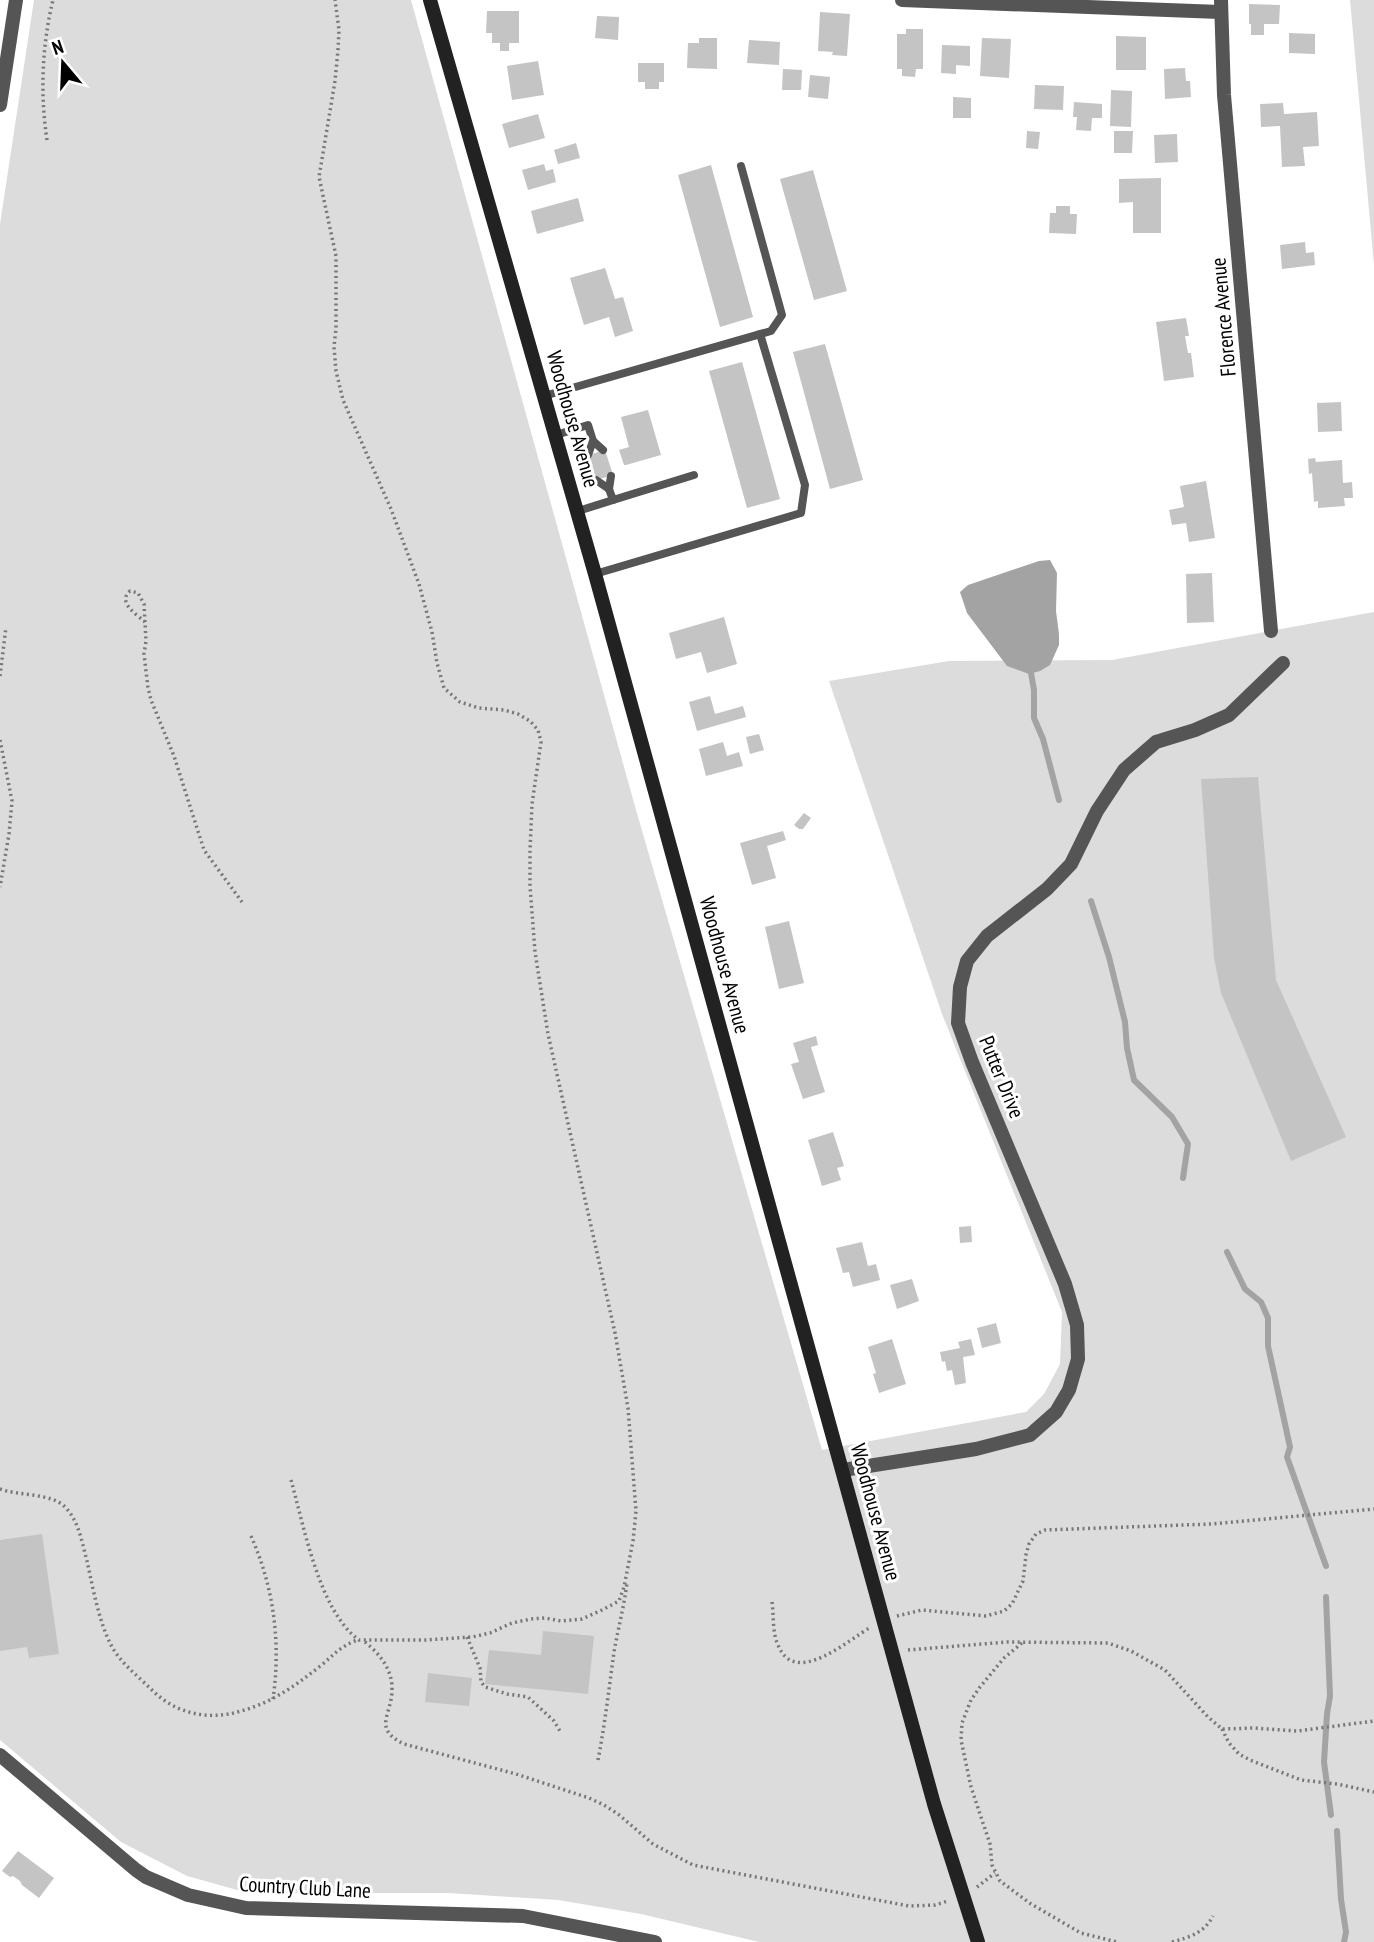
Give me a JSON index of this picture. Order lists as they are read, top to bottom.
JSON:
{
  "streets": {
    "main road": ["Woodhouse Avenue"],
    "street": ["Florence Avenue", "Putter Drive", "Country Club Lane"]
  },
  "crossings": [
    ["Woodhouse Avenue", "Putter Drive"]
  ],
  "north": "top"
}
